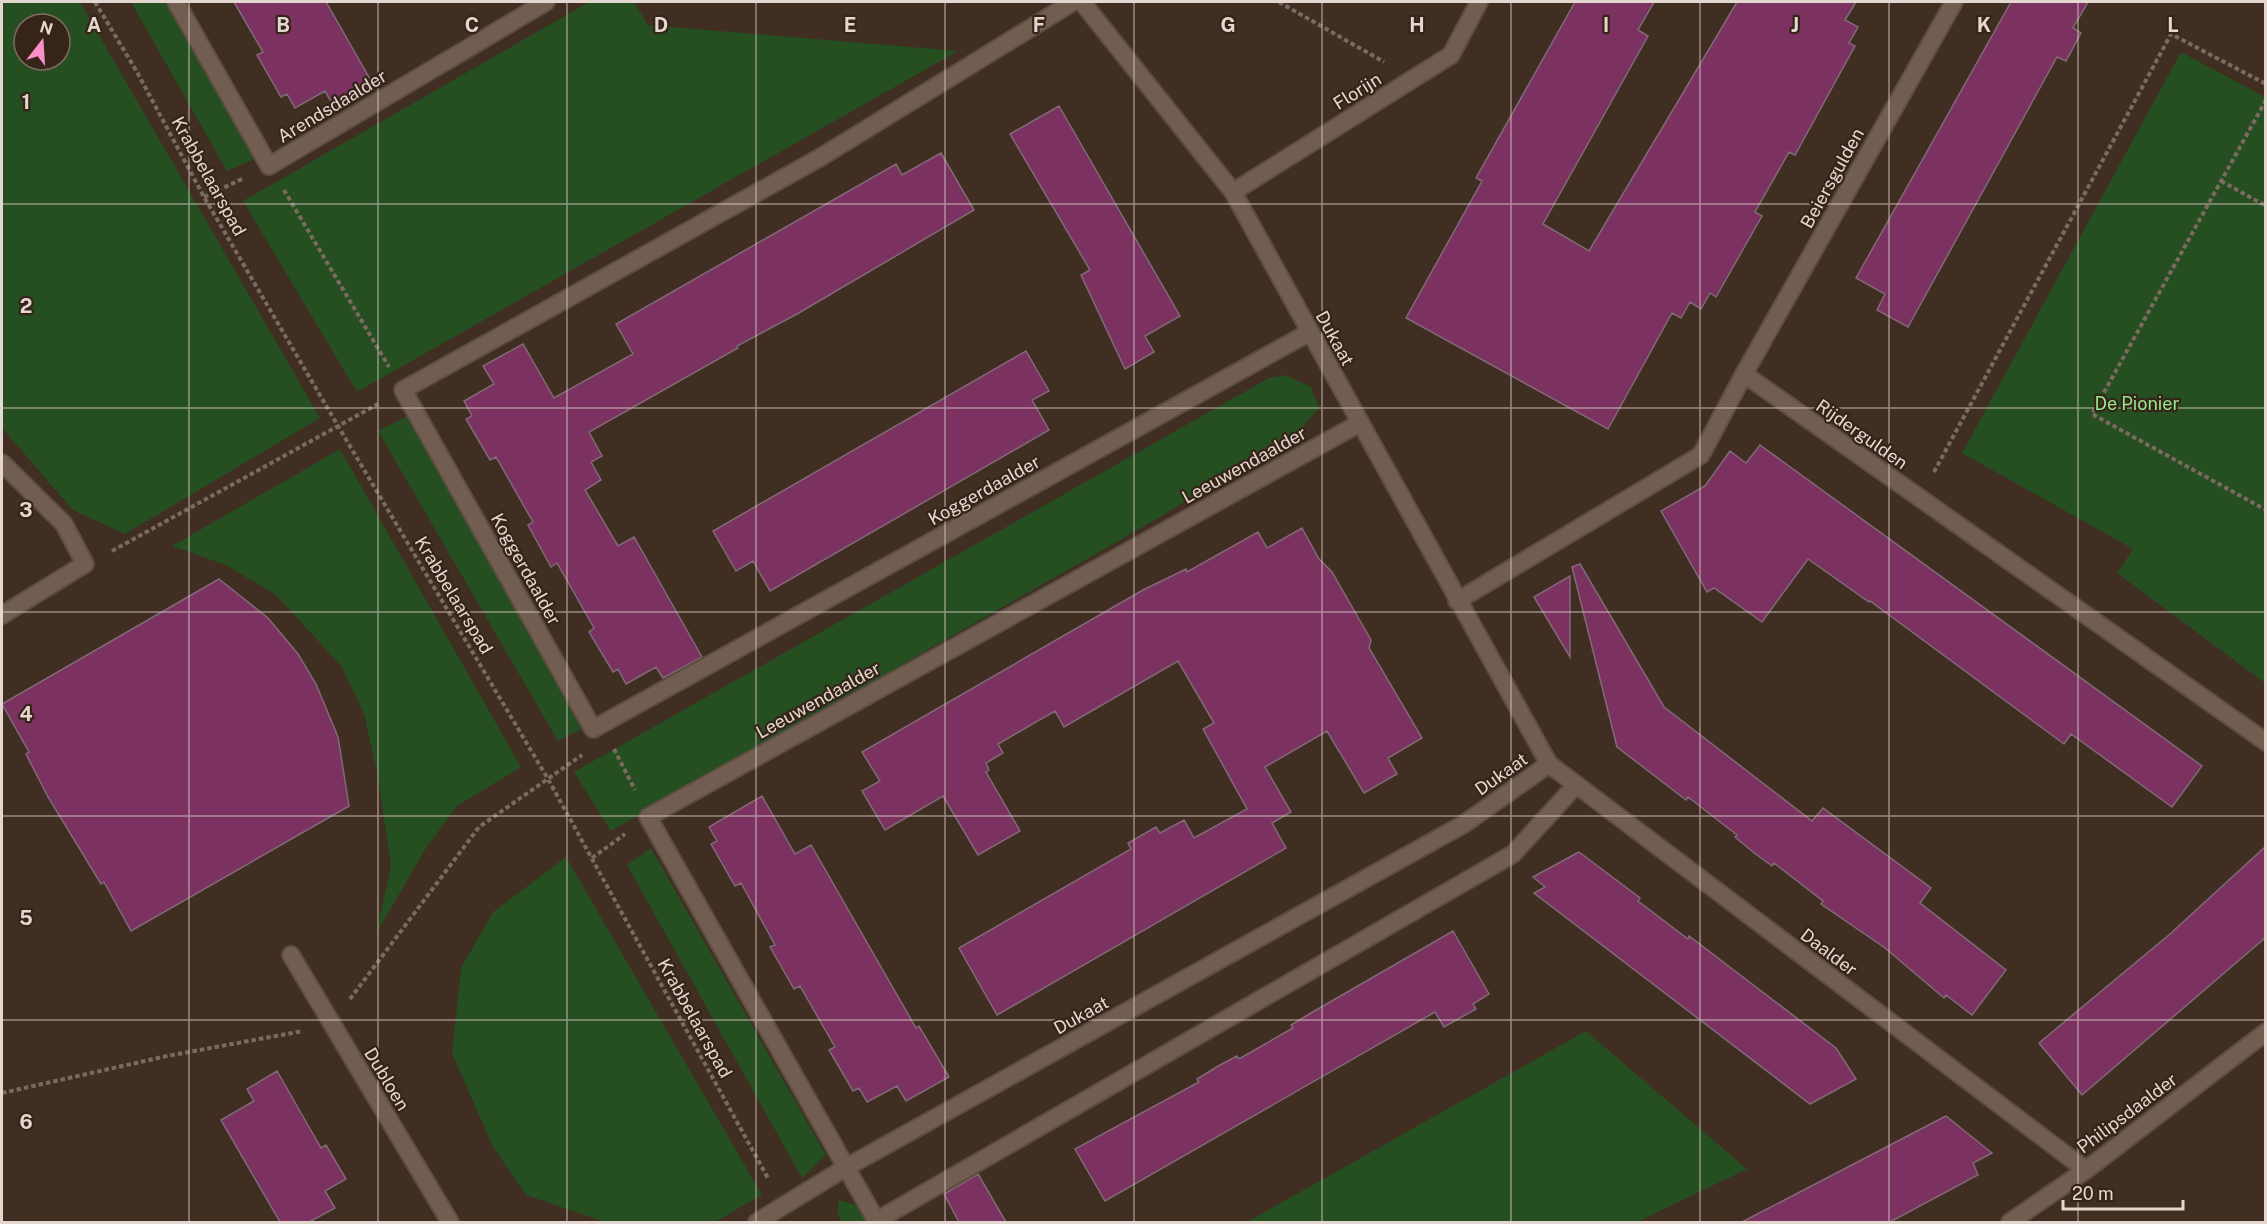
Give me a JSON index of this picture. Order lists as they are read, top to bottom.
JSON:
{
  "streets": {
    "street": [
      "Florijn",
      "Arendsdaalder",
      "Beiersgulden",
      "Dukaat",
      "Rijdergulden",
      "Leeuwendaalder",
      "Koggerdaalder",
      "Daalder",
      "Dubloen",
      "Philipsdaalder"
    ],
    "path": ["Krabbelaarspad"]
  },
  "crossings": [
    ["Florijn", "Dukaat"],
    ["Krabbelaarspad", "Dukaat"],
    ["Beiersgulden", "Rijdergulden"],
    ["Dukaat", "Leeuwendaalder"],
    ["Dukaat", "Koggerdaalder"],
    ["Dukaat", "Daalder"],
    ["Daalder", "Philipsdaalder"]
  ],
  "parks": ["De Pionier"],
  "scale_bar": "20 m",
  "north": "top",
  "grid": {
    "columns": [
      "A",
      "B",
      "C",
      "D",
      "E",
      "F",
      "G",
      "H",
      "I",
      "J",
      "K",
      "L"
    ],
    "rows": [
      "1",
      "2",
      "3",
      "4",
      "5",
      "6"
    ]
  }
}
